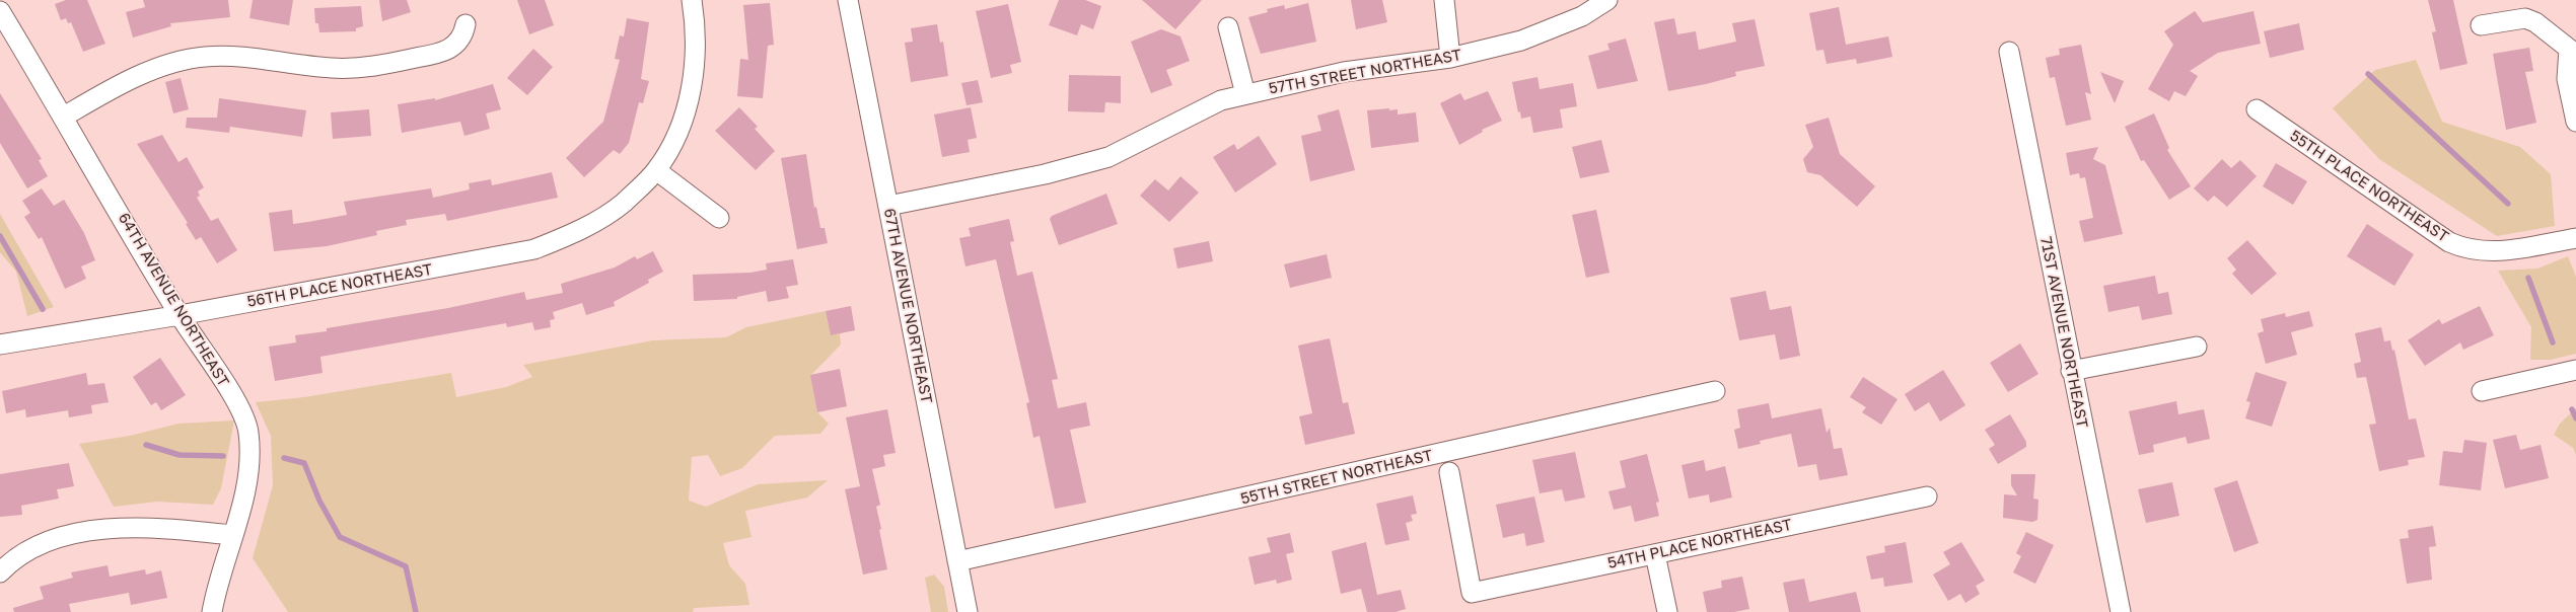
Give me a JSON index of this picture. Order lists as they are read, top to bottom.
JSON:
{
  "streets": {
    "street": [
      "57TH STREET NORTHEAST",
      "55TH PLACE NORTHEAST",
      "56TH PLACE NORTHEAST",
      "64TH AVENUE NORTHEAST",
      "67TH AVENUE NORTHEAST",
      "71ST AVENUE NORTHEAST",
      "55TH STREET NORTHEAST",
      "54TH PLACE NORTHEAST"
    ]
  },
  "crossings": [
    ["57TH STREET NORTHEAST", "67TH AVENUE NORTHEAST"],
    ["56TH PLACE NORTHEAST", "64TH AVENUE NORTHEAST"],
    ["67TH AVENUE NORTHEAST", "55TH STREET NORTHEAST"]
  ]
}
